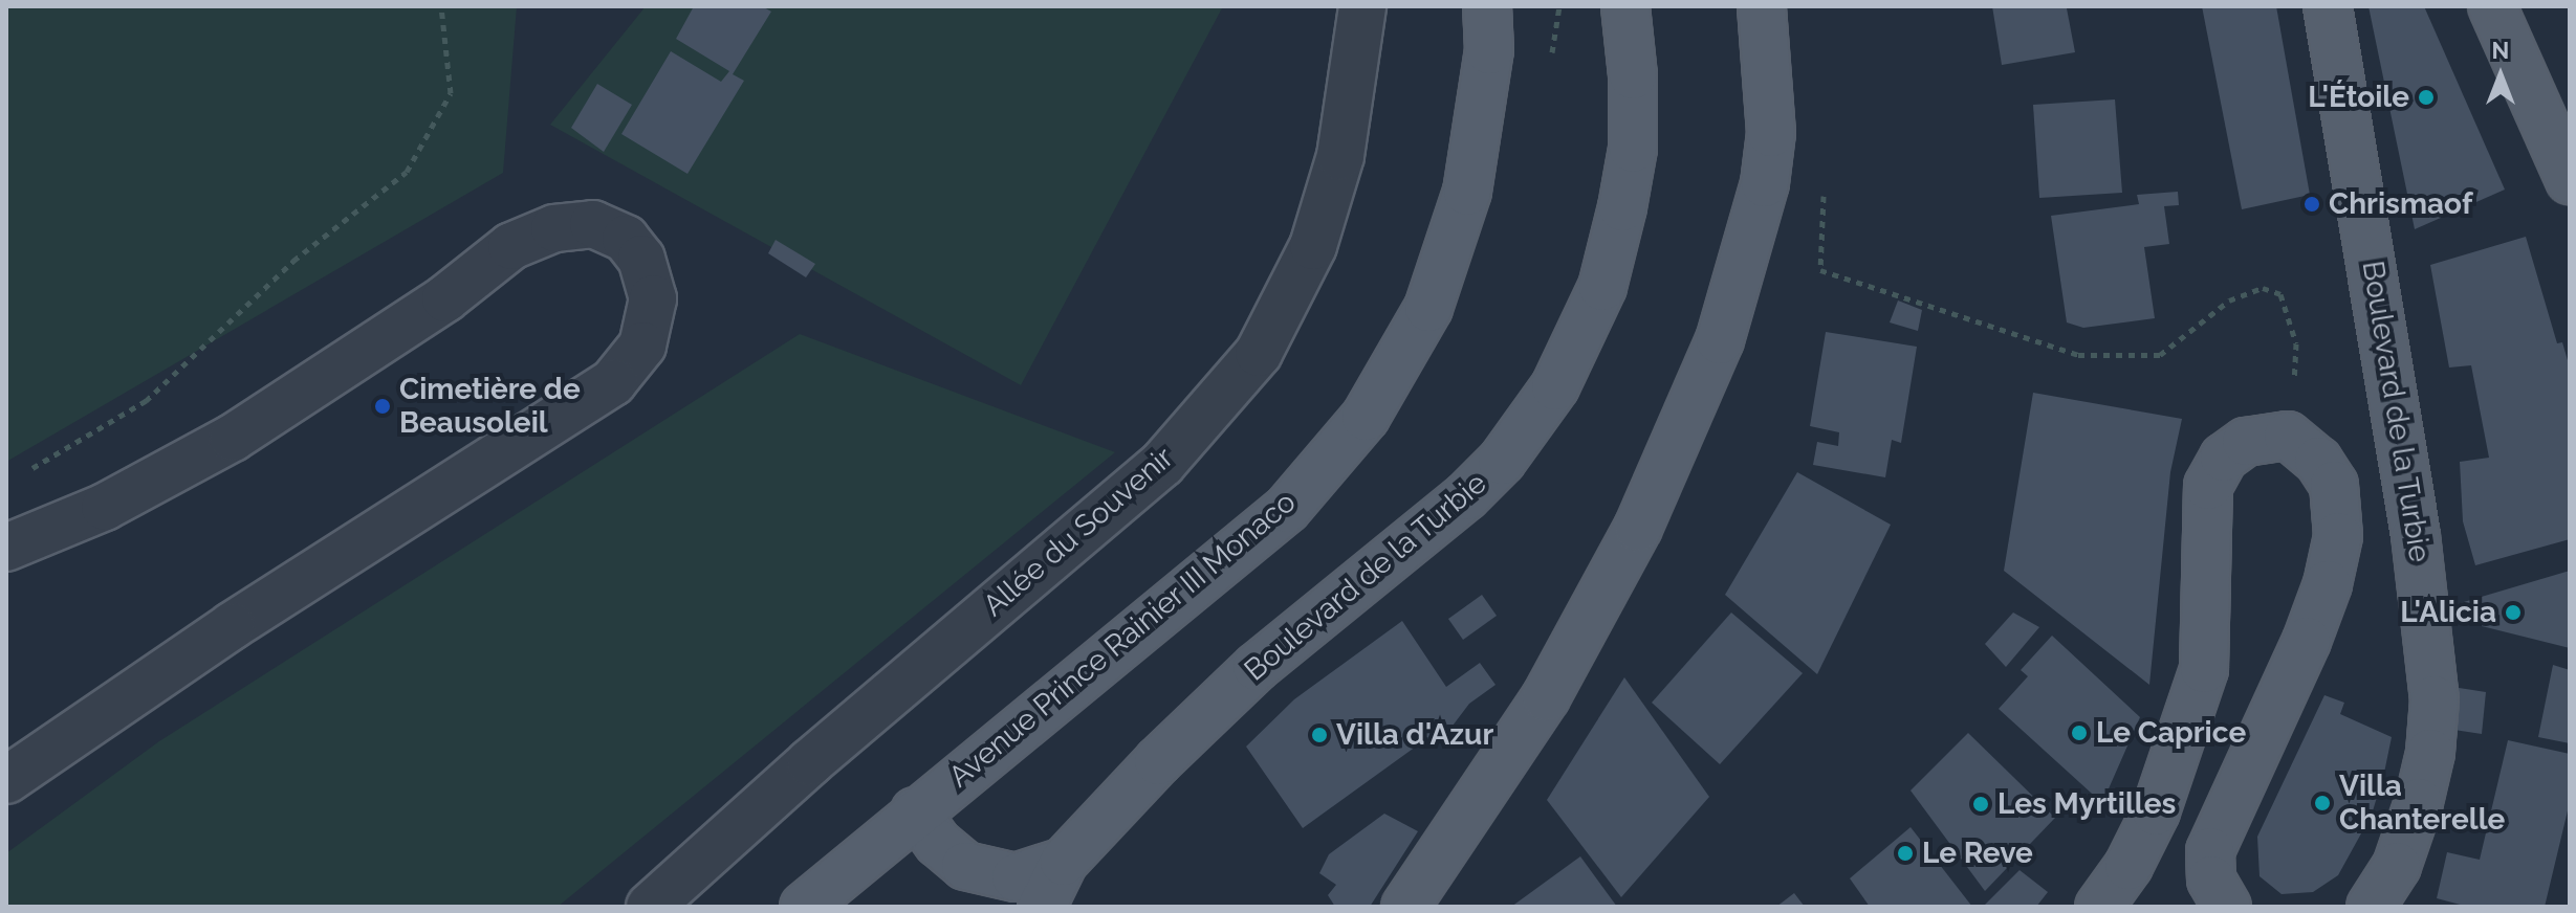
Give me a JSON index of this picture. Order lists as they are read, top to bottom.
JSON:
{
  "streets": {
    "main road": ["Boulevard de la Turbie", "Avenue Prince Rainier III Monaco"],
    "street": ["Allée du Souvenir"]
  },
  "crossings": [
    ["Boulevard de la Turbie", "Avenue Prince Rainier III Monaco"]
  ],
  "places": [
    "L'Étoile",
    "Chrismaof",
    "Cimetière de Beausoleil",
    "L'Alicia",
    "Le Caprice",
    "Villa d'Azur",
    "Villa Chanterelle",
    "Les Myrtilles",
    "Le Reve"
  ],
  "north": "top"
}
